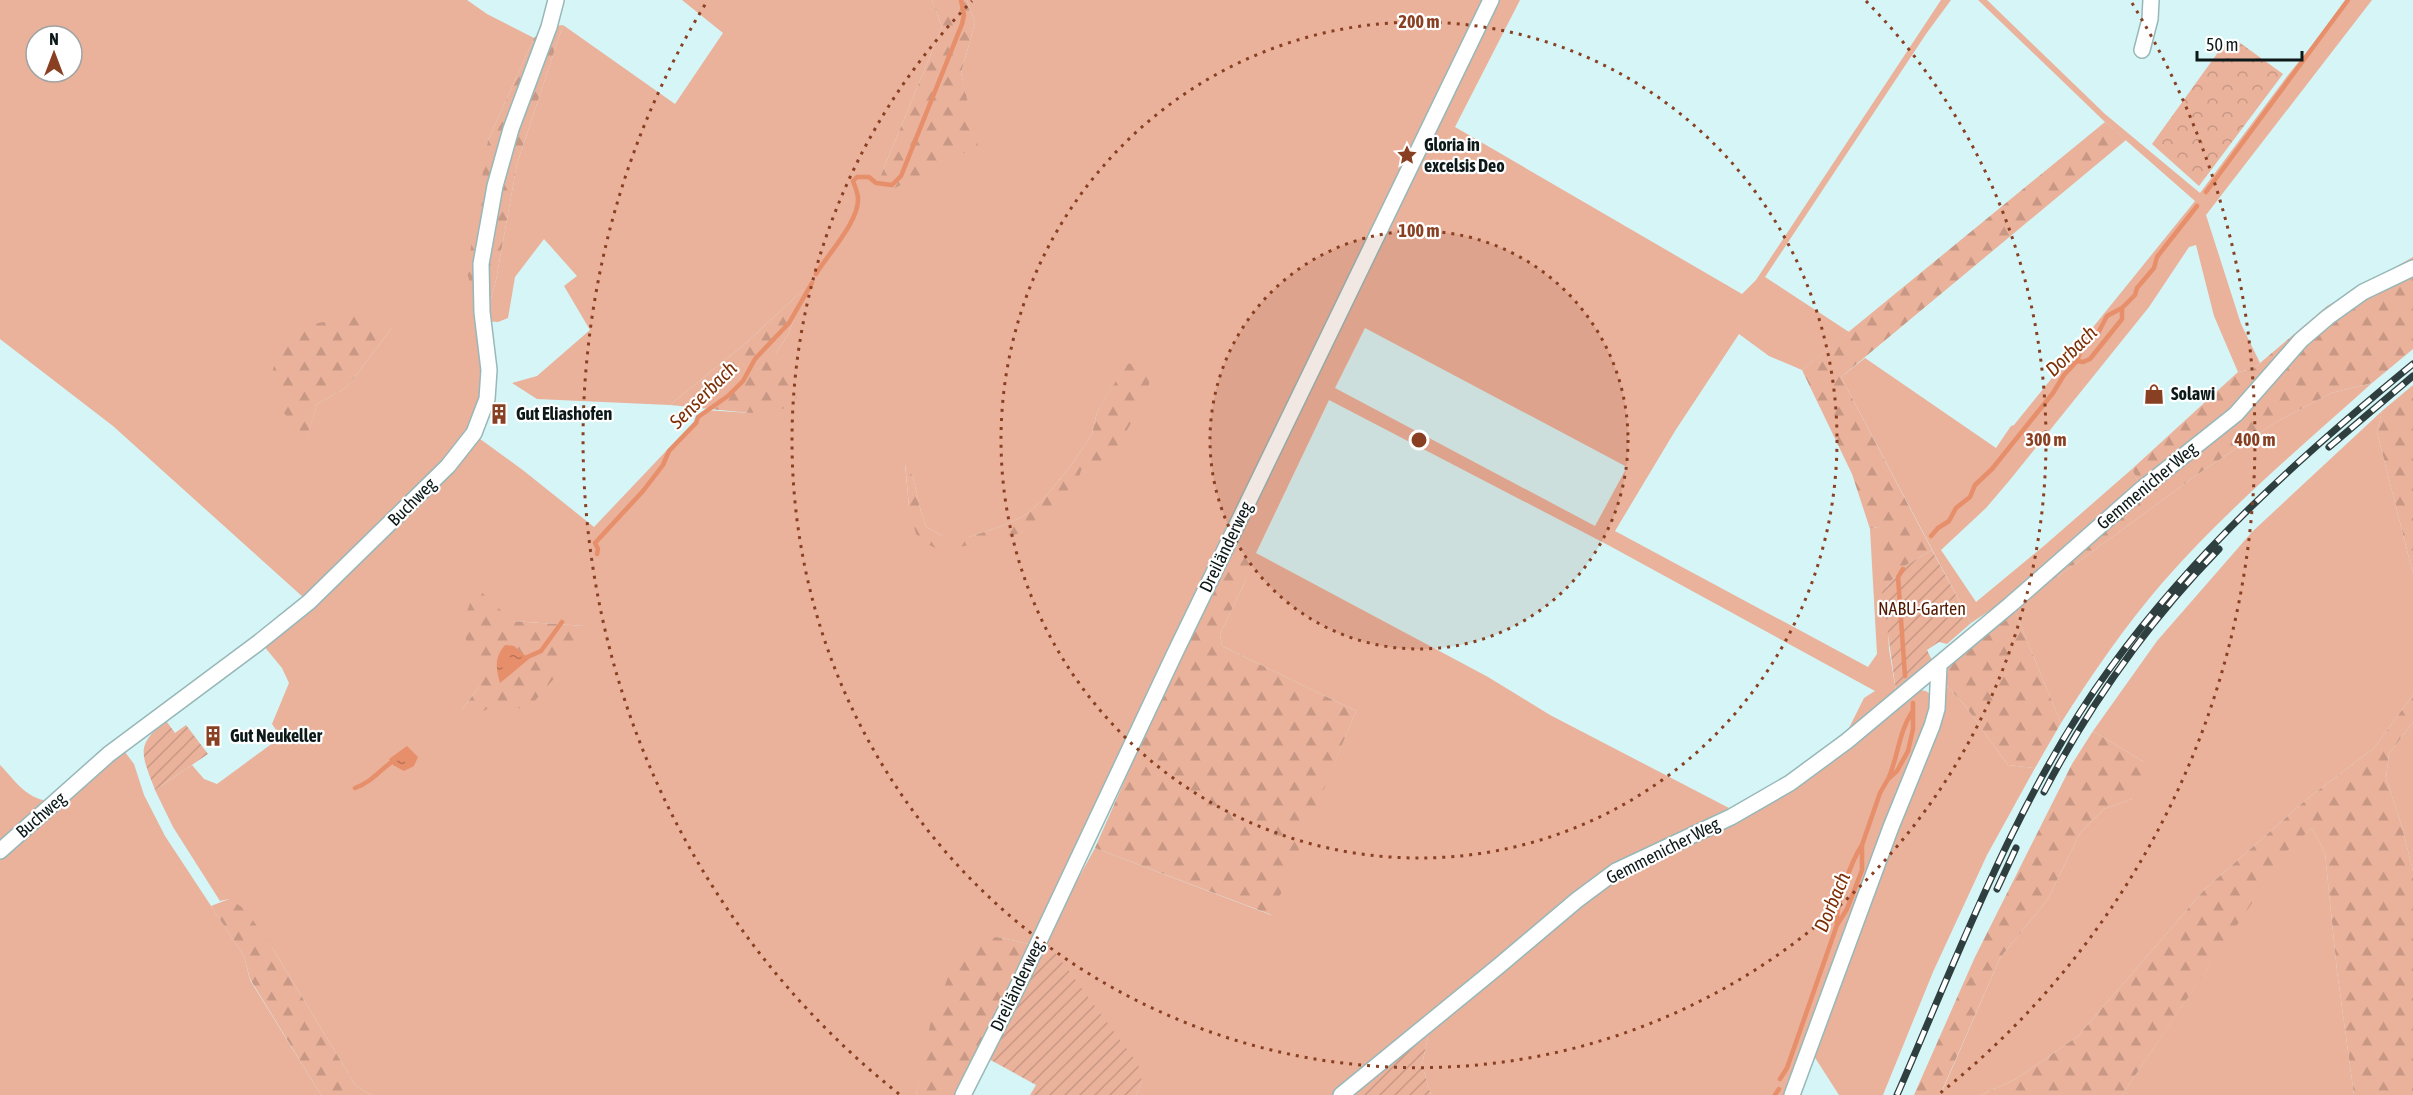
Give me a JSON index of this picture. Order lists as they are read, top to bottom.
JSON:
{
  "streets": {
    "street": ["Gemmenicher Weg", "Buchweg", "Dreiländerweg"]
  },
  "water": ["Dorbach", "Senserbach"],
  "parks": ["NABU-Garten"],
  "places": {
    "place": ["Gloria in excelsis Deo"],
    "shop": ["Solawi"],
    "building": ["Gut Eliashofen", "Gut Neukeller"]
  },
  "scale_bar": "50 m",
  "north": "top",
  "rings": [
    "200 m",
    "100 m",
    "300 m",
    "400 m"
  ]
}
